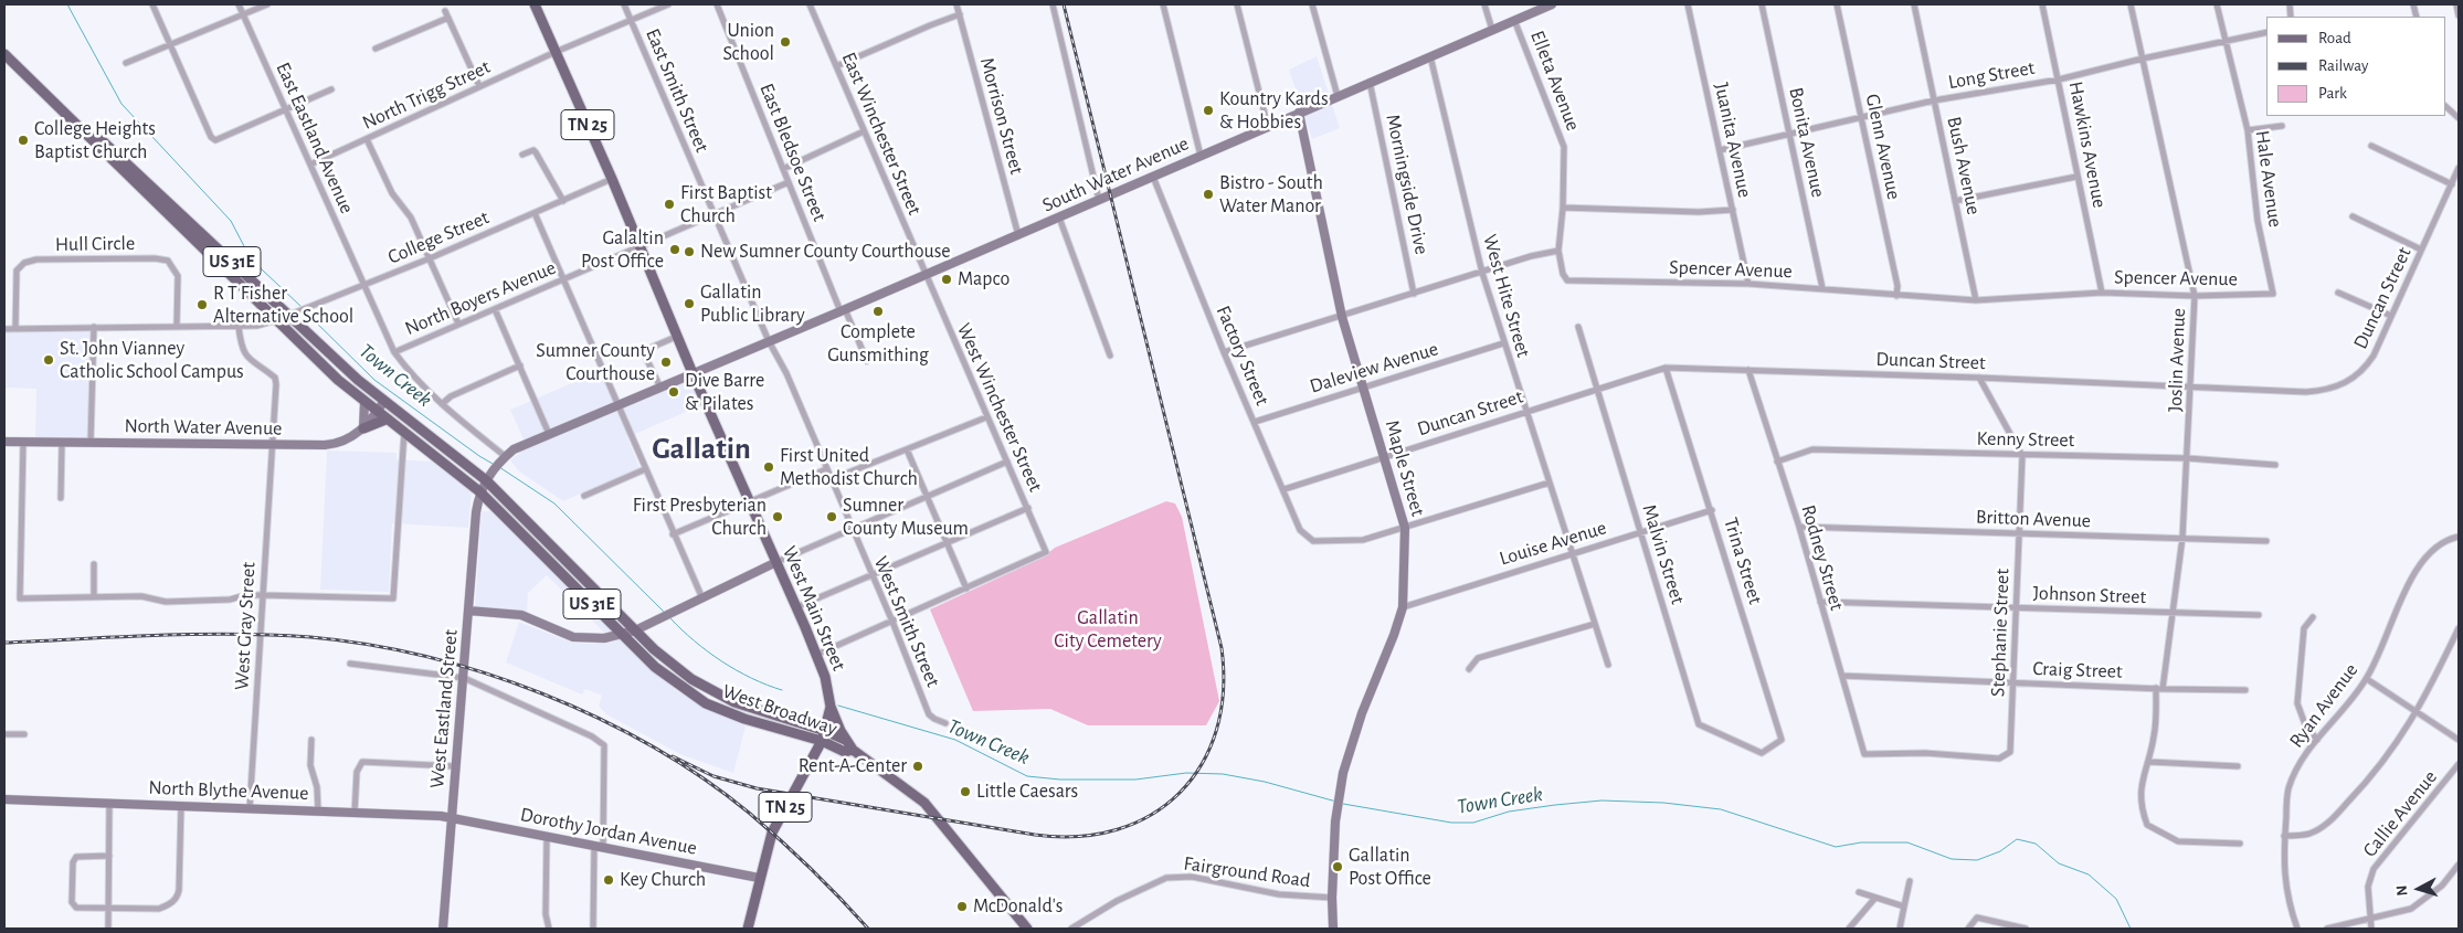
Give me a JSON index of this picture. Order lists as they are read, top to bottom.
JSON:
{
  "streets": {
    "main road": [
      "TN 25",
      "US 31E",
      "West Main Street",
      "West Broadway"
    ],
    "street": [
      "Long Street",
      "Elleta Avenue",
      "East Smith Street",
      "North Trigg Street",
      "Morrison Street",
      "East Winchester Street",
      "East Eastland Avenue",
      "Juanita Avenue",
      "Bonita Avenue",
      "Hawkins Avenue",
      "Glenn Avenue",
      "East Bledsoe Street",
      "Bush Avenue",
      "South Water Avenue",
      "Hale Avenue",
      "Morningside Drive",
      "College Street",
      "Hull Circle",
      "Spencer Avenue",
      "West Hite Street",
      "North Boyers Avenue",
      "Duncan Street",
      "Factory Street",
      "Joslin Avenue",
      "Daleview Avenue",
      "West Winchester Street",
      "North Water Avenue",
      "Kenny Street",
      "Maple Street",
      "Britton Avenue",
      "Louise Avenue",
      "Malvin Street",
      "Rodney Street",
      "Trina Street",
      "Johnson Street",
      "West Smith Street",
      "West Gray Street",
      "Stephanie Street",
      "Craig Street",
      "Ryan Avenue",
      "West Eastland Street",
      "North Blythe Avenue",
      "Callie Avenue",
      "Dorothy Jordan Avenue",
      "Fairground Road"
    ]
  },
  "crossings": [
    ["Long Street", "Juanita Avenue"],
    ["Long Street", "Bonita Avenue"],
    ["Long Street", "Hawkins Avenue"],
    ["Long Street", "Glenn Avenue"],
    ["Long Street", "Bush Avenue"],
    ["Long Street", "Hale Avenue"],
    ["Long Street", "Joslin Avenue"],
    ["Elleta Avenue", "South Water Avenue"],
    ["Elleta Avenue", "Spencer Avenue"],
    ["East Smith Street", "North Trigg Street"],
    ["East Smith Street", "South Water Avenue"],
    ["East Smith Street", "North Boyers Avenue"],
    ["East Smith Street", "West Smith Street"],
    ["North Trigg Street", "TN 25"],
    ["North Trigg Street", "East Eastland Avenue"],
    ["Morrison Street", "South Water Avenue"],
    ["TN 25", "South Water Avenue"],
    ["TN 25", "College Street"],
    ["TN 25", "US 31E"],
    ["TN 25", "North Boyers Avenue"],
    ["TN 25", "West Main Street"],
    ["TN 25", "West Broadway"],
    ["TN 25", "Dorothy Jordan Avenue"],
    ["East Winchester Street", "South Water Avenue"],
    ["East Winchester Street", "West Winchester Street"],
    ["East Eastland Avenue", "College Street"],
    ["East Eastland Avenue", "North Boyers Avenue"],
    ["Juanita Avenue", "Spencer Avenue"],
    ["Bonita Avenue", "Spencer Avenue"],
    ["Hawkins Avenue", "Spencer Avenue"],
    ["Glenn Avenue", "Spencer Avenue"],
    ["East Bledsoe Street", "South Water Avenue"],
    ["East Bledsoe Street", "North Boyers Avenue"],
    ["Bush Avenue", "Spencer Avenue"],
    ["South Water Avenue", "Morningside Drive"],
    ["South Water Avenue", "West Hite Street"],
    ["South Water Avenue", "Factory Street"],
    ["South Water Avenue", "West Winchester Street"],
    ["South Water Avenue", "Maple Street"],
    ["South Water Avenue", "West Main Street"],
    ["South Water Avenue", "West Smith Street"],
    ["Hale Avenue", "Spencer Avenue"],
    ["College Street", "US 31E"],
    ["College Street", "West Gray Street"],
    ["US 31E", "North Water Avenue"],
    ["US 31E", "West Eastland Street"],
    ["US 31E", "West Broadway"],
    ["Spencer Avenue", "Joslin Avenue"],
    ["West Hite Street", "Duncan Street"],
    ["West Hite Street", "Daleview Avenue"],
    ["West Hite Street", "Louise Avenue"],
    ["Duncan Street", "Factory Street"],
    ["Duncan Street", "Joslin Avenue"],
    ["Duncan Street", "Maple Street"],
    ["Duncan Street", "Malvin Street"],
    ["Duncan Street", "Rodney Street"],
    ["Duncan Street", "Trina Street"],
    ["Factory Street", "Daleview Avenue"],
    ["Factory Street", "Maple Street"],
    ["Joslin Avenue", "Kenny Street"],
    ["Joslin Avenue", "Britton Avenue"],
    ["Joslin Avenue", "Johnson Street"],
    ["Joslin Avenue", "Craig Street"],
    ["Daleview Avenue", "Maple Street"],
    ["North Water Avenue", "West Gray Street"],
    ["Kenny Street", "Rodney Street"],
    ["Kenny Street", "Stephanie Street"],
    ["Maple Street", "Louise Avenue"],
    ["Maple Street", "Fairground Road"],
    ["Britton Avenue", "Rodney Street"],
    ["Britton Avenue", "Stephanie Street"],
    ["Louise Avenue", "Malvin Street"],
    ["Louise Avenue", "Trina Street"],
    ["Malvin Street", "Trina Street"],
    ["Rodney Street", "Johnson Street"],
    ["Rodney Street", "Stephanie Street"],
    ["Rodney Street", "Craig Street"],
    ["Johnson Street", "Stephanie Street"],
    ["West Gray Street", "North Blythe Avenue"],
    ["Stephanie Street", "Craig Street"],
    ["West Eastland Street", "West Broadway"],
    ["West Eastland Street", "North Blythe Avenue"],
    ["West Eastland Street", "Dorothy Jordan Avenue"],
    ["North Blythe Avenue", "Dorothy Jordan Avenue"]
  ],
  "districts": ["Gallatin"],
  "water": ["Town Creek"],
  "parks": ["Gallatin City Cemetery"],
  "places": [
    "Union School",
    "Kountry Kards & Hobbies",
    "College Heights Baptist Church",
    "Bistro - South Water Manor",
    "First Baptist Church",
    "Galaltin Post Office",
    "New Sumner County Courthouse",
    "Mapco",
    "Gallatin Public Library",
    "R T Fisher Alternative School",
    "Complete Gunsmithing",
    "St. John Vianney Catholic School Campus",
    "Sumner County Courthouse",
    "Dive Barre & Pilates",
    "First United Methodist Church",
    "First Presbyterian Church",
    "Sumner County Museum",
    "Rent-A-Center",
    "Little Caesars",
    "Gallatin Post Office",
    "Key Church",
    "McDonald's"
  ],
  "legend": ["Road", "Railway", "Park"],
  "north": "left"
}
